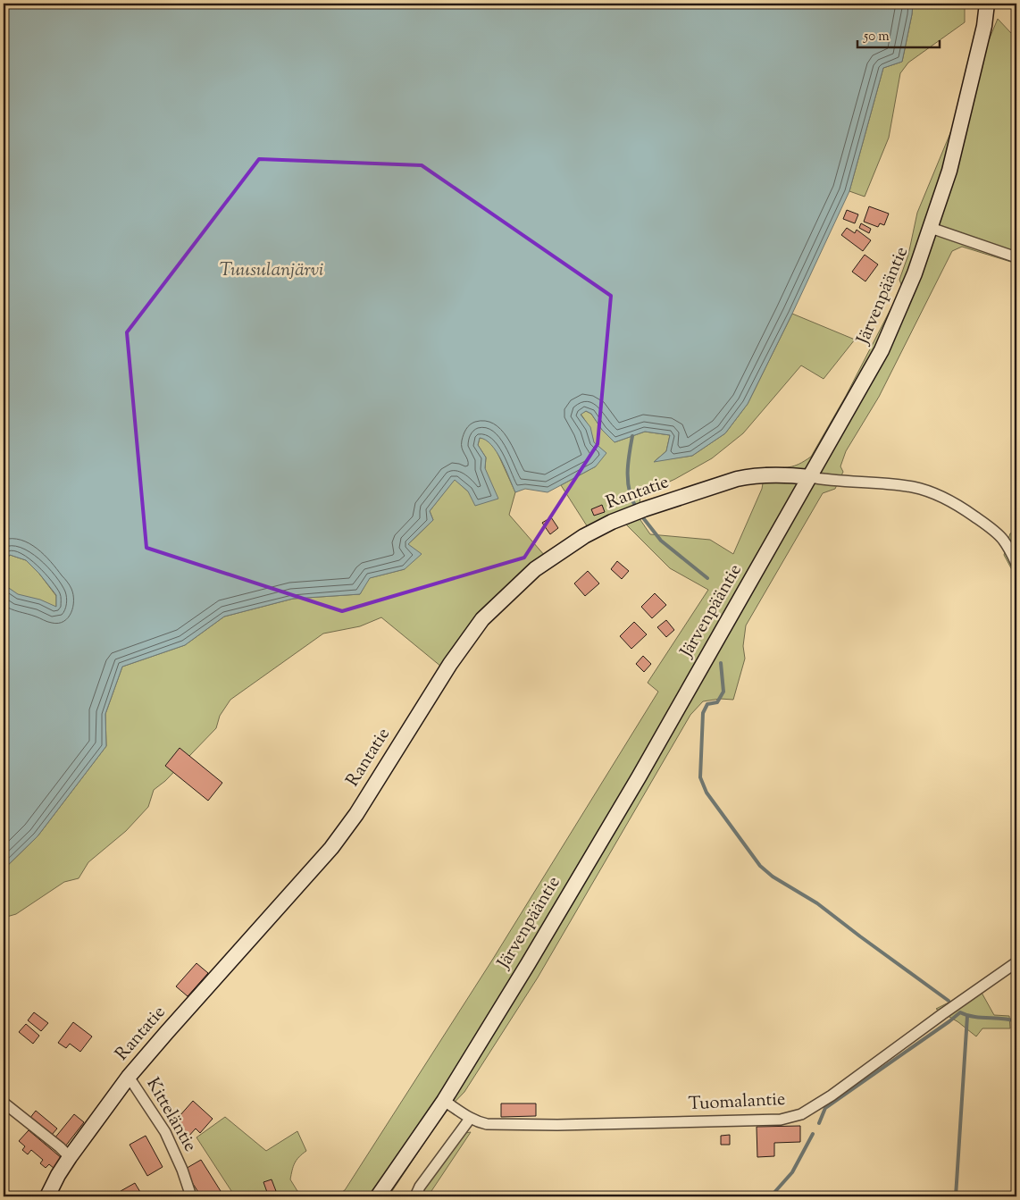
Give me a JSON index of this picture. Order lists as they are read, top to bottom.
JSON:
{
  "streets": {
    "main road": ["Järvenpääntie", "Rantatie"],
    "street": ["Tuomalantie", "Kitteläntie"]
  },
  "crossings": [
    ["Järvenpääntie", "Rantatie"],
    ["Järvenpääntie", "Tuomalantie"],
    ["Rantatie", "Kitteläntie"]
  ],
  "water": ["Tuusulanjärvi"],
  "scale_bar": "50 m"
}
